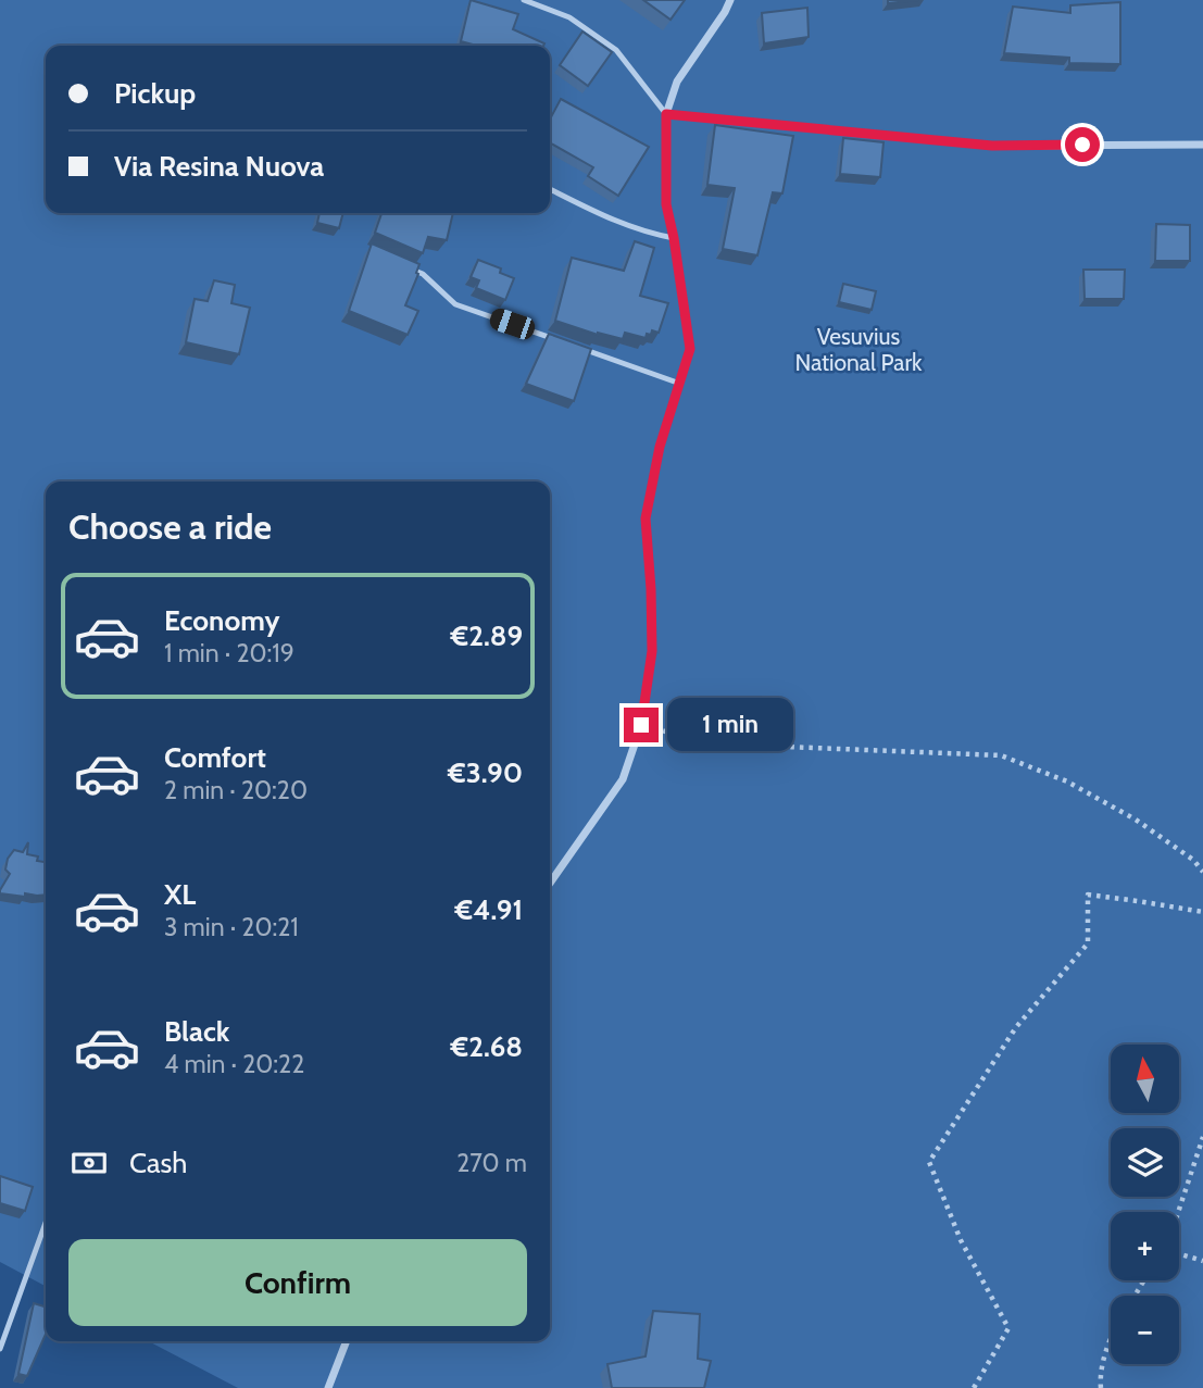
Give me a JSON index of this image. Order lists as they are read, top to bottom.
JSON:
{
  "parks": ["Vesuvius National Park"],
  "north": "top",
  "page": {
    "banner": ["Pickup", "Via Resina Nuova"],
    "heading": "Choose a ride",
    "list": [
      {
        "name": "Economy",
        "note": "1 min · 20:19",
        "value": "€2.89"
      },
      {
        "name": "Comfort",
        "note": "2 min · 20:20",
        "value": "€3.90"
      },
      {
        "name": "XL",
        "note": "3 min · 20:21",
        "value": "€4.91"
      },
      {
        "name": "Black",
        "note": "4 min · 20:22",
        "value": "€2.68"
      }
    ],
    "bubble": "1 min",
    "map_buttons": ["+", "−"],
    "pay": ["Cash", "270 m"],
    "buttons": "Confirm"
  }
}
